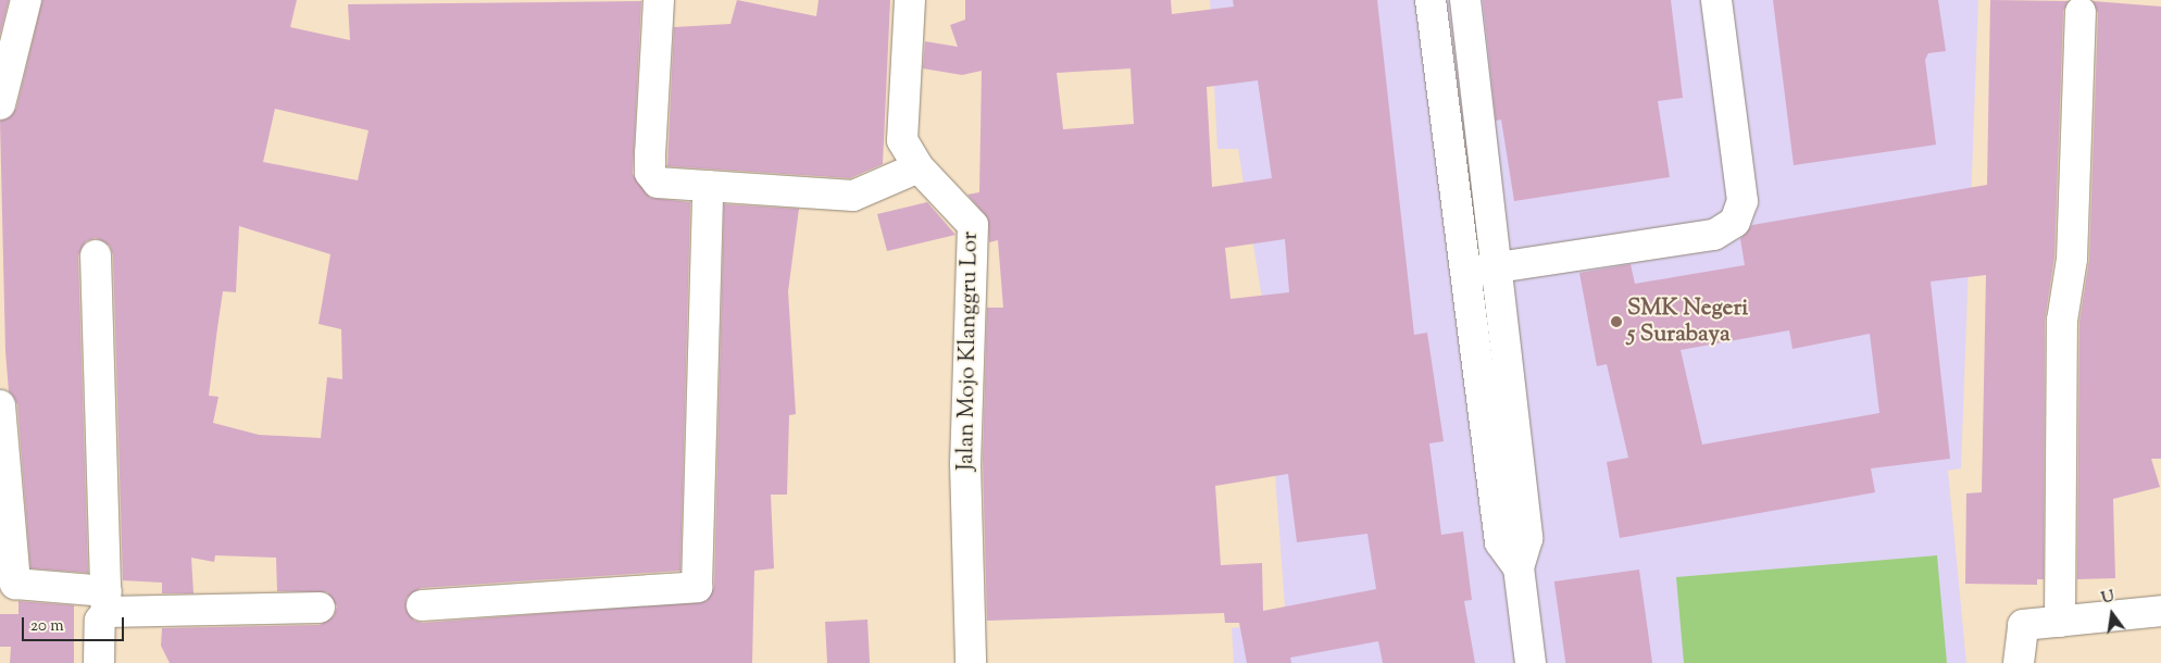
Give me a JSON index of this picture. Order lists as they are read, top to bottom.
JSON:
{
  "streets": {
    "street": ["Jalan Mojo Klanggru Lor"]
  },
  "places": ["SMK Negeri 5 Surabaya"],
  "scale_bar": "20 m",
  "north": "top"
}
